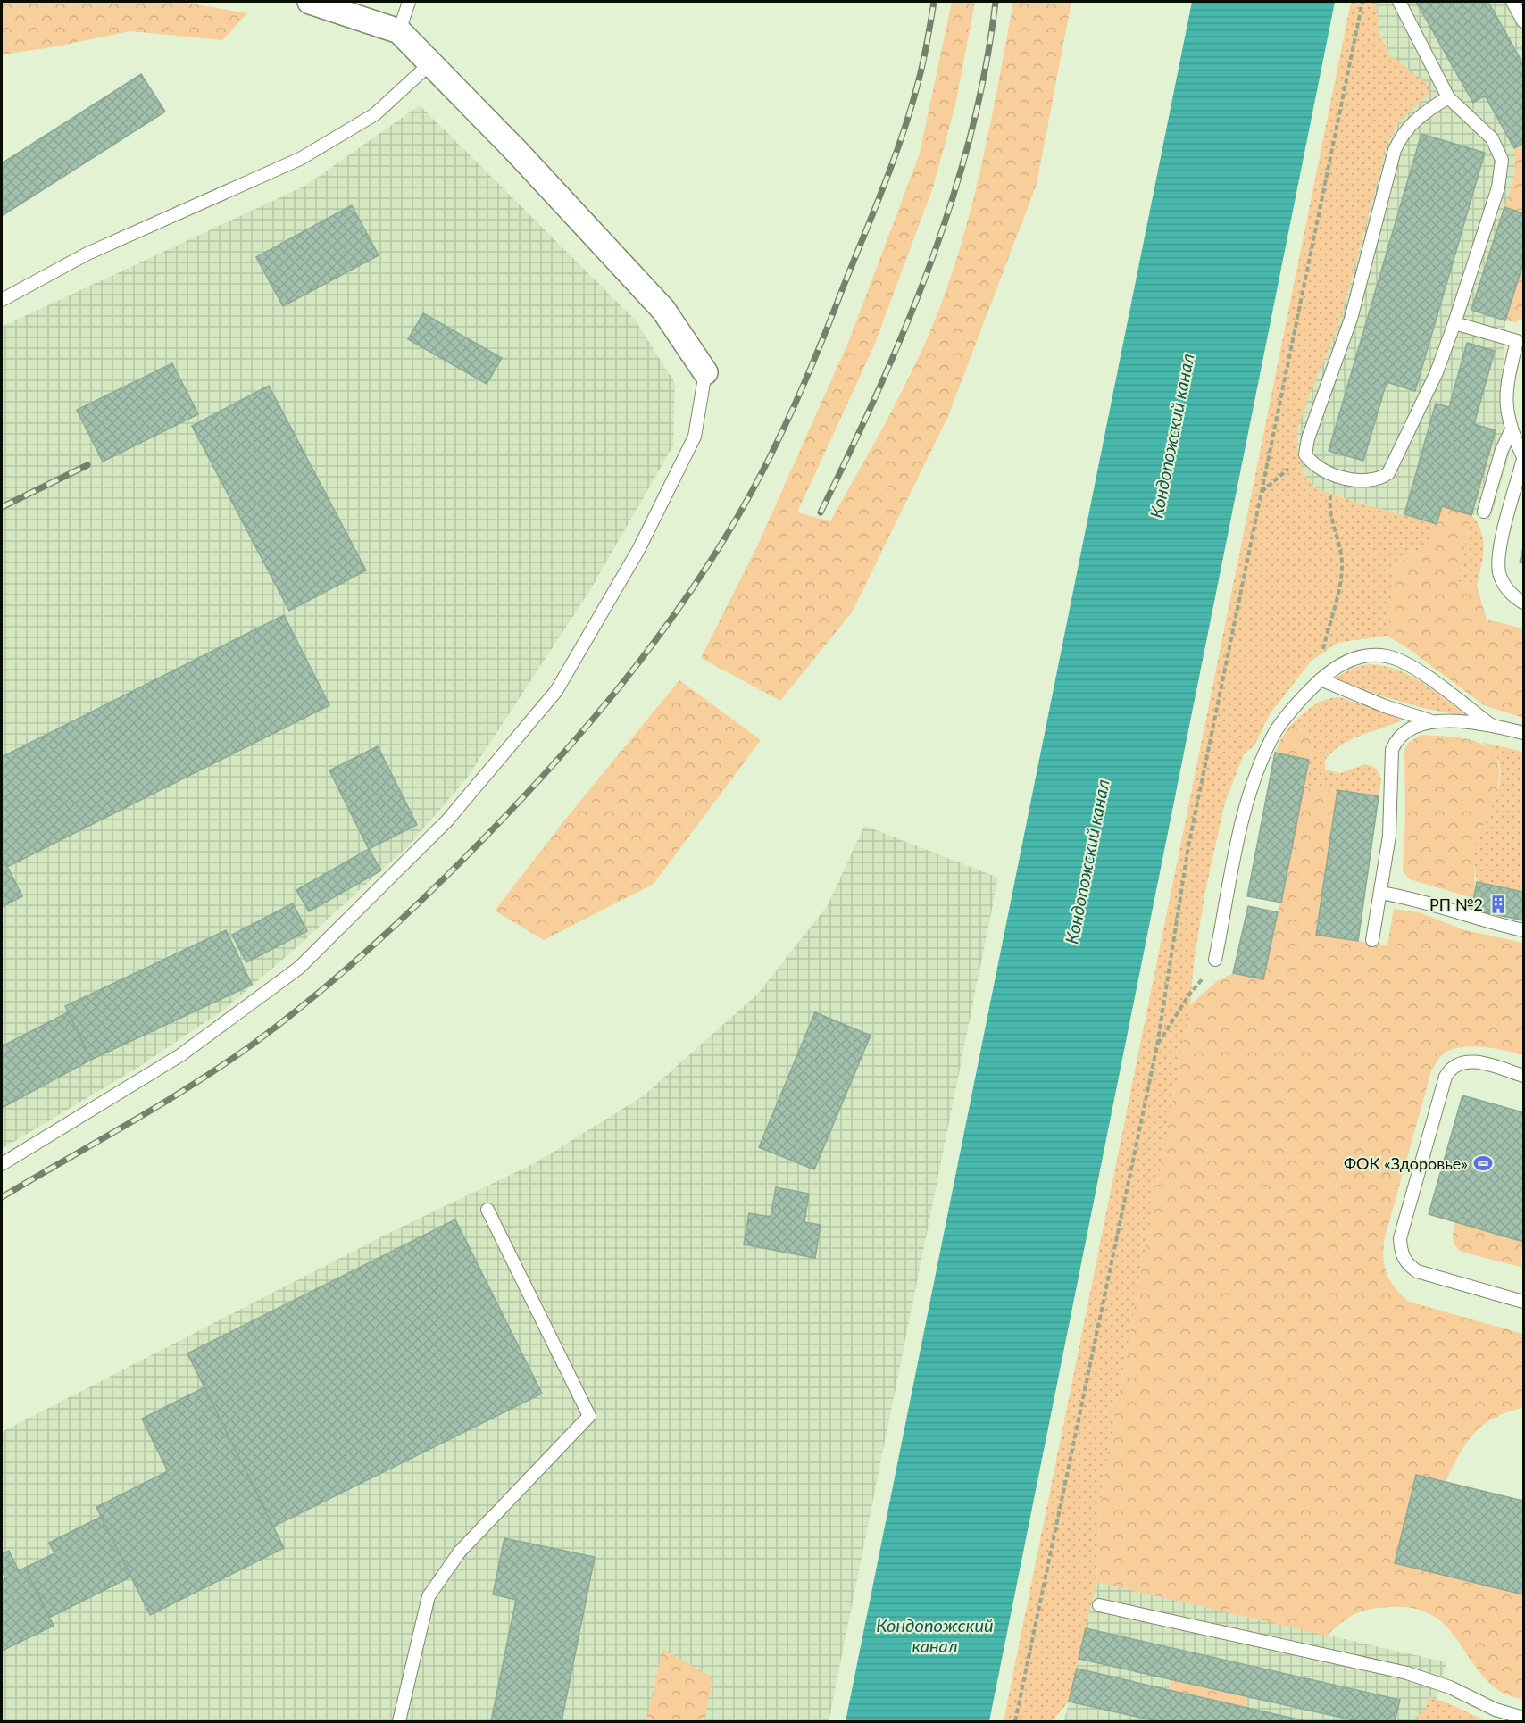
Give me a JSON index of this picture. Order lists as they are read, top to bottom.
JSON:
{
  "water": ["Кондопожский канал"],
  "places": {
    "building": ["РП №2"],
    "sports": ["ФОК «Здоровье»"]
  }
}
